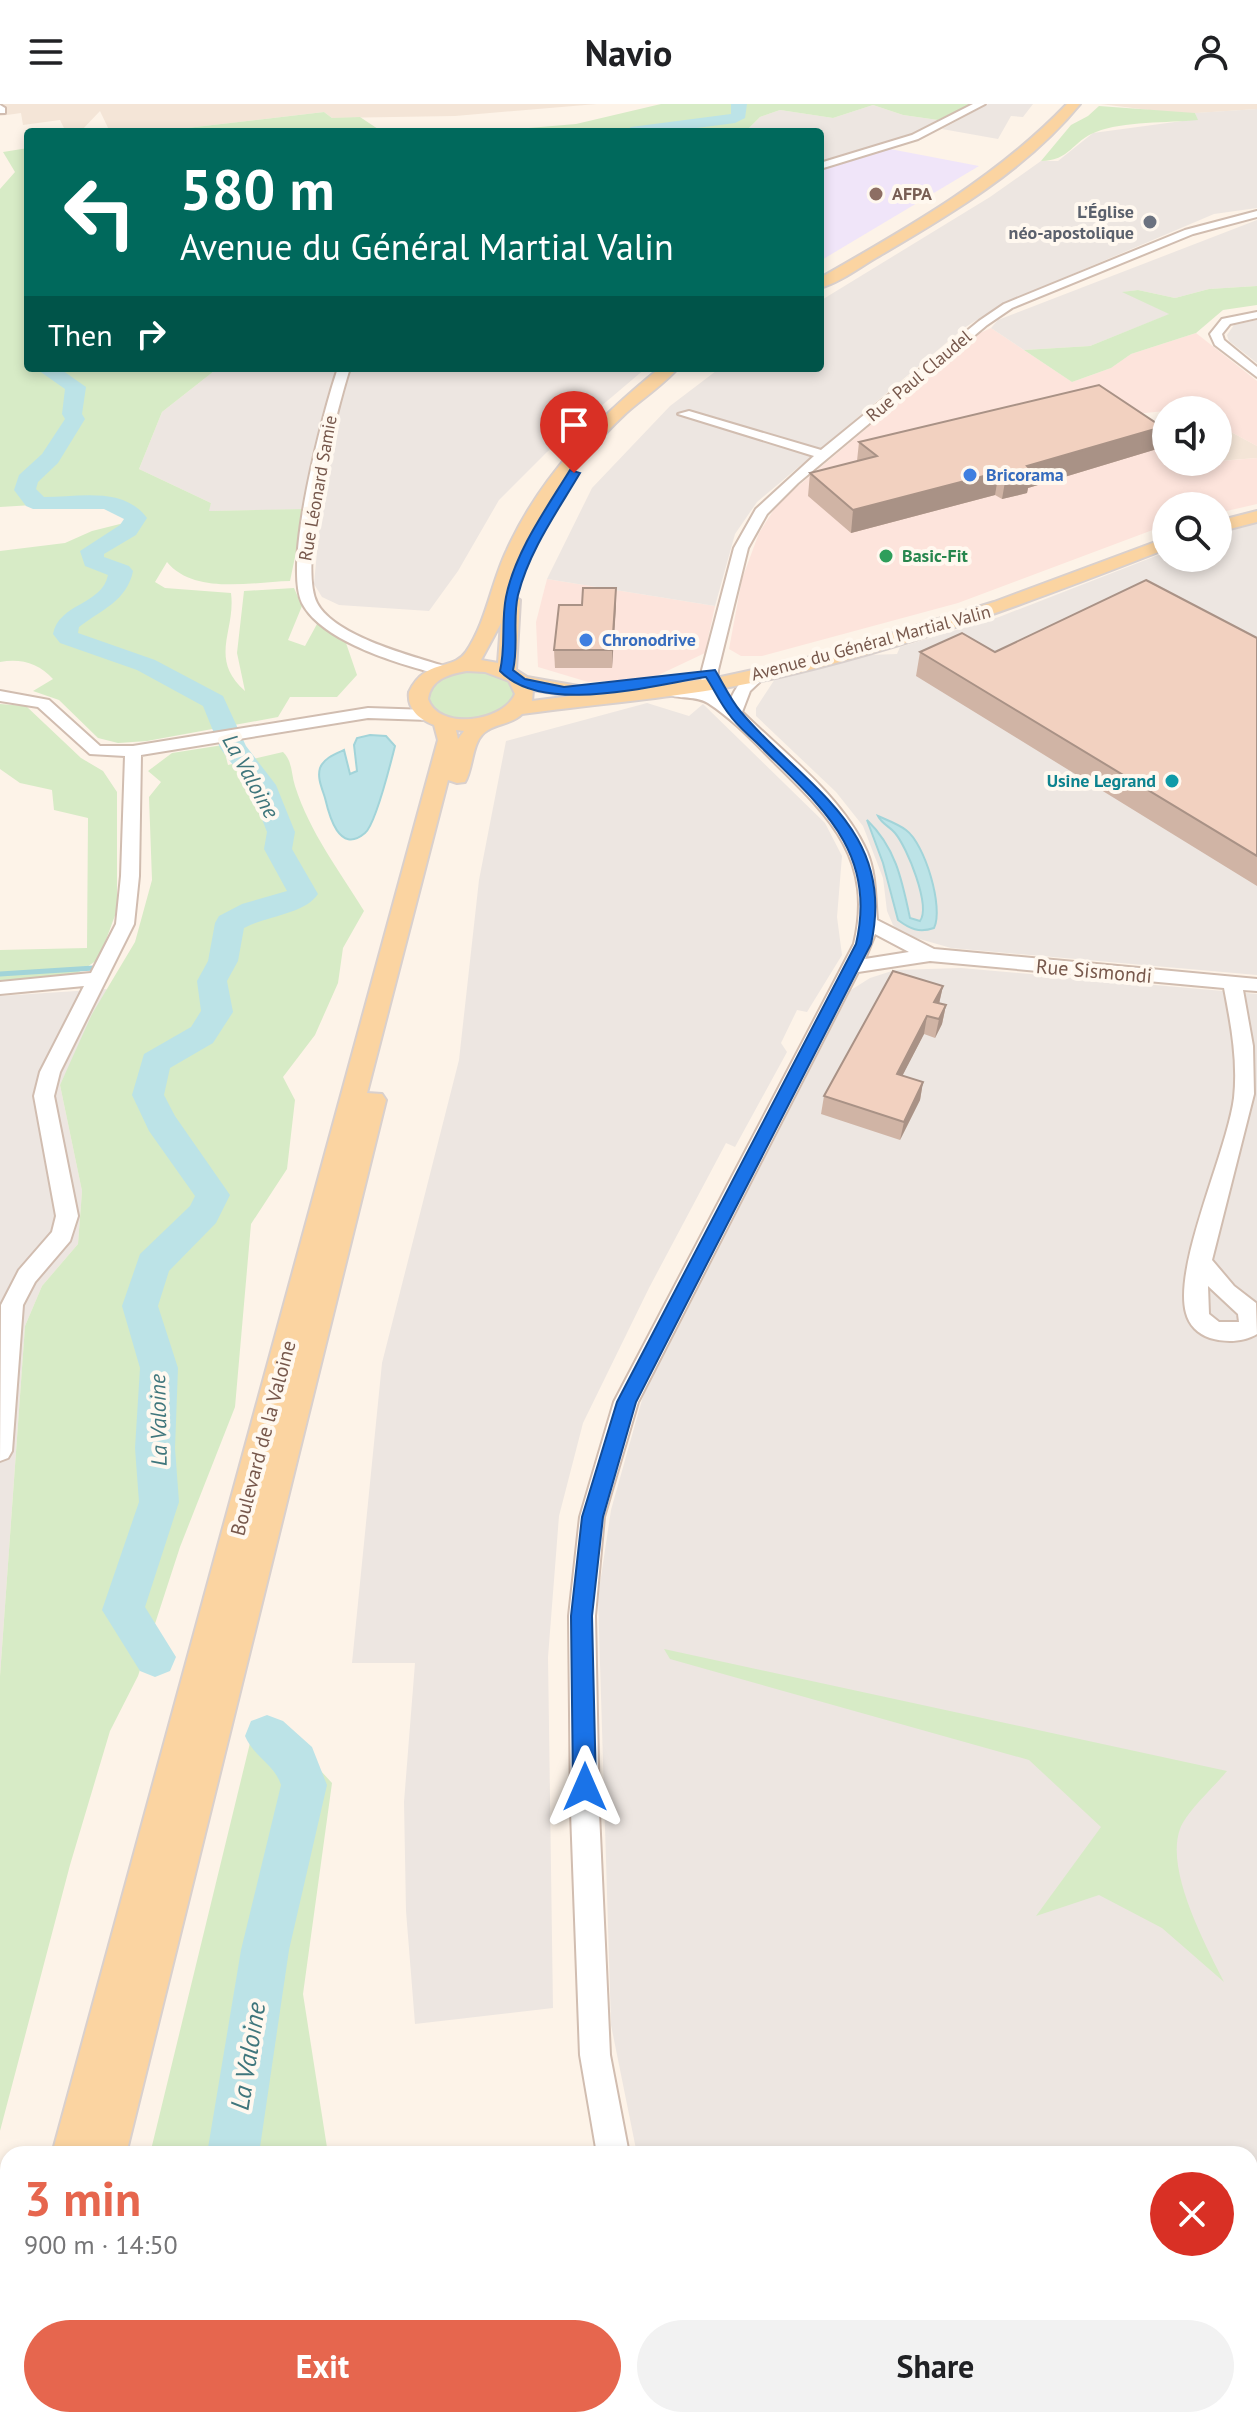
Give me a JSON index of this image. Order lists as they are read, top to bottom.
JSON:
{
  "streets": {
    "main road": ["Avenue du Général Martial Valin", "Boulevard de la Valoine"],
    "street": ["Rue Paul Claudel", "Rue Léonard Samie", "Rue Sismondi"]
  },
  "crossings": [
    ["Rue Paul Claudel", "Avenue du Général Martial Valin"],
    ["Avenue du Général Martial Valin", "Boulevard de la Valoine"]
  ],
  "water": ["La Valoine"],
  "places": [
    "AFPA",
    "L’Église néo-apostolique",
    "Bricorama",
    "Basic-Fit",
    "Chronodrive",
    "Usine Legrand"
  ],
  "page": {
    "header": "Navio",
    "turn": ["580 m", "Avenue du Général Martial Valin"],
    "then": "Then",
    "heading": ["3 min", "900 m · 14:50"],
    "buttons": ["Exit", "Share"]
  }
}
